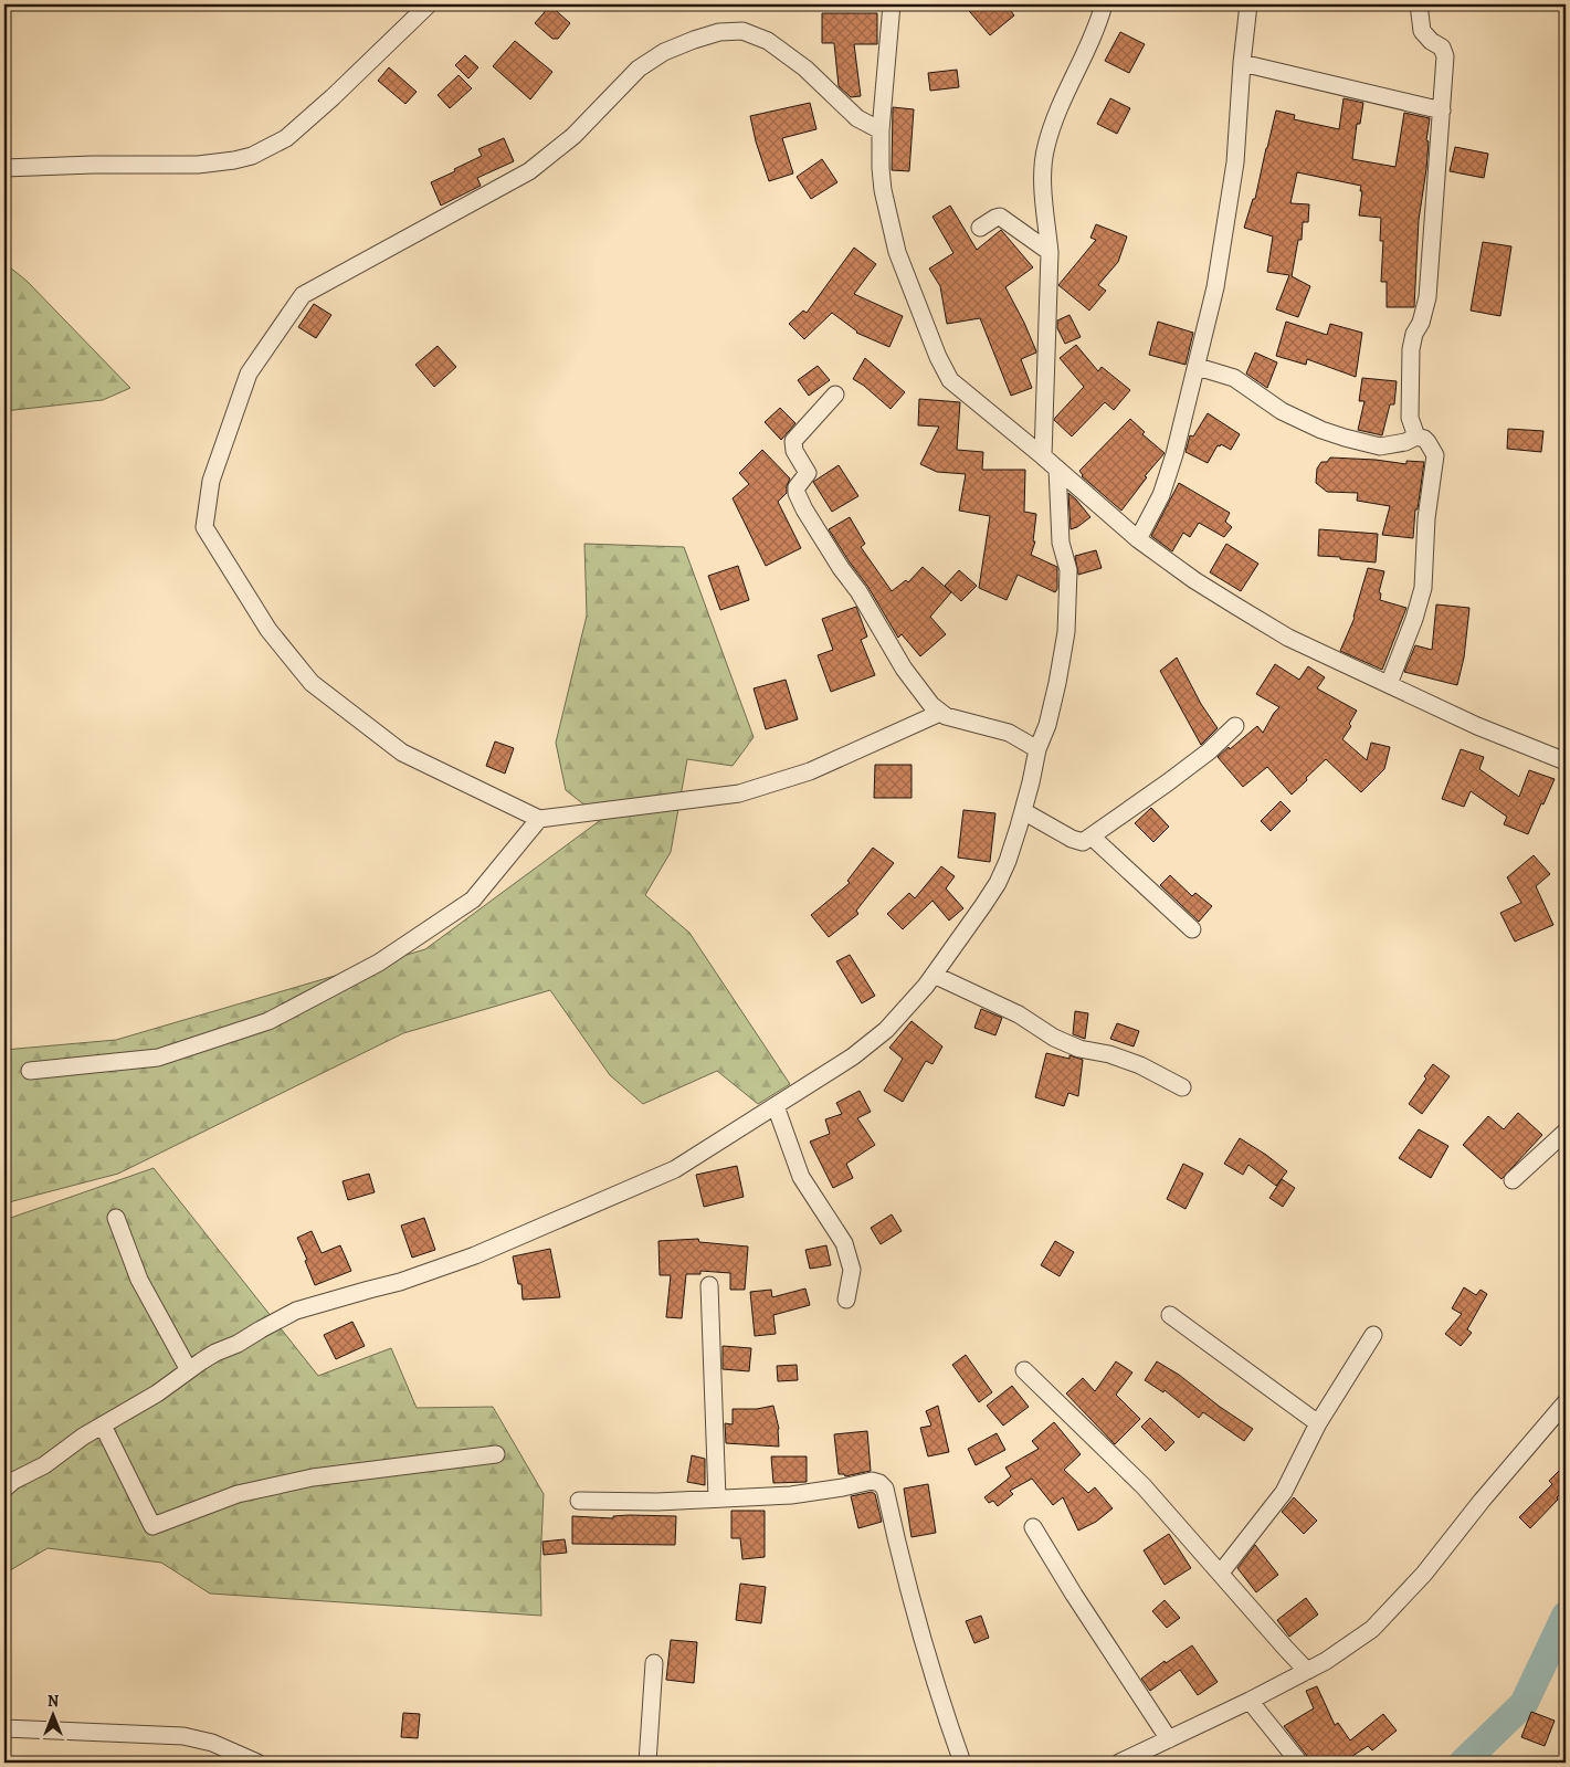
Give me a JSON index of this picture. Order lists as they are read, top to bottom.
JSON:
{
  "north": "top"
}
